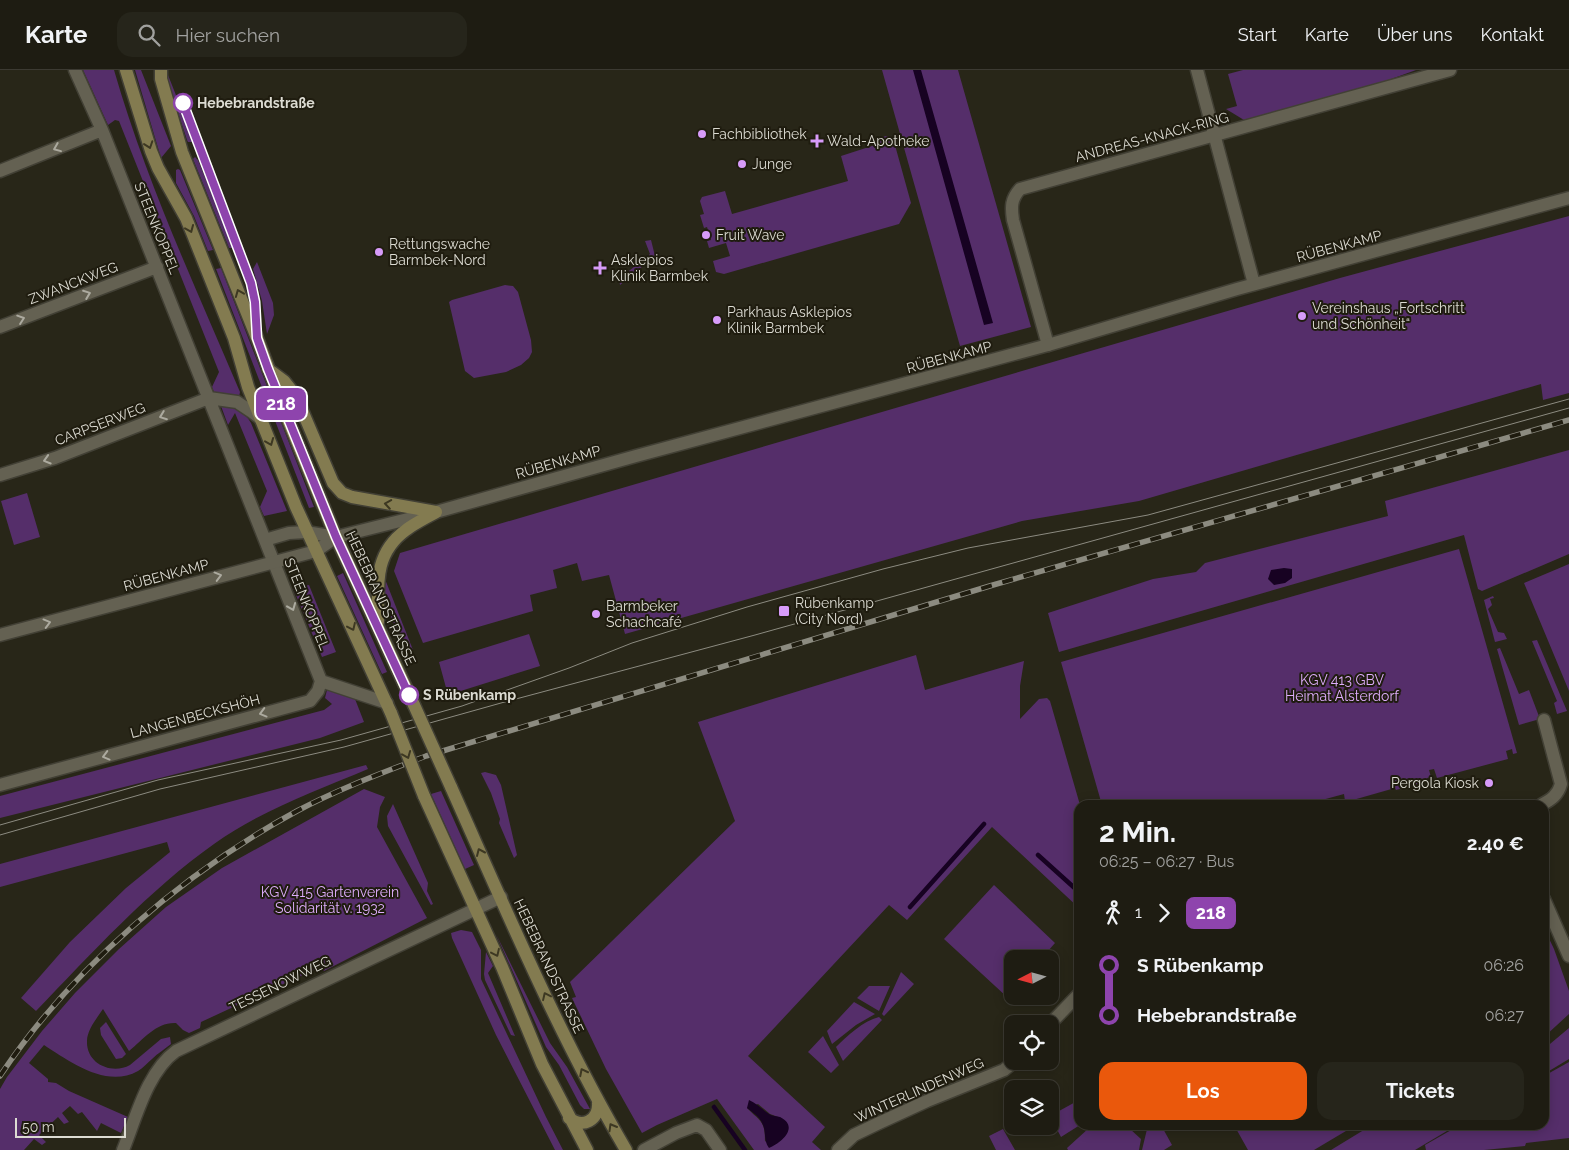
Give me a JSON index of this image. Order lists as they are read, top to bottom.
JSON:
{
  "streets": {
    "main road": ["HEBEBRANDSTRASSE"],
    "street": [
      "ANDREAS-KNACK-RING",
      "STEENKOPPEL",
      "RÜBENKAMP",
      "ZWANCKWEG",
      "CARPSERWEG",
      "LANGENBECKSHÖH",
      "TESSENOWWEG",
      "WINTERLINDENWEG"
    ]
  },
  "crossings": [
    ["ANDREAS-KNACK-RING", "RÜBENKAMP"],
    ["STEENKOPPEL", "RÜBENKAMP"],
    ["STEENKOPPEL", "ZWANCKWEG"],
    ["STEENKOPPEL", "CARPSERWEG"],
    ["STEENKOPPEL", "LANGENBECKSHÖH"],
    ["RÜBENKAMP", "HEBEBRANDSTRASSE"],
    ["HEBEBRANDSTRASSE", "TESSENOWWEG"]
  ],
  "one_way": ["ZWANCKWEG", "CARPSERWEG", "LANGENBECKSHÖH"],
  "parks": ["KGV 413 GBV Heimat Alsterdorf", "KGV 415 Gartenverein Solidarität v. 1932"],
  "places": {
    "other": [
      "Hebebrandstraße",
      "Fachbibliothek",
      "Junge",
      "Fruit Wave",
      "Rettungswache Barmbek-Nord",
      "Vereinshaus „Fortschritt und Schönheit“",
      "Parkhaus Asklepios Klinik Barmbek",
      "Barmbeker Schachcafé",
      "S Rübenkamp",
      "Pergola Kiosk"
    ],
    "health": ["Wald-Apotheke", "Asklepios Klinik Barmbek"],
    "transit": ["Rübenkamp (City Nord)"]
  },
  "lines": ["bus line 218"],
  "scale_bar": "50 m",
  "north": "left",
  "page": {
    "header": "Karte",
    "search": "Hier suchen",
    "nav": [
      "Start",
      "Karte",
      "Über uns",
      "Kontakt"
    ],
    "on_map": "218",
    "heading": ["2 Min.", "06:25 – 06:27 · Bus", "2.40 €"],
    "legs": ["1", "218"],
    "list": [
      {
        "name": "S Rübenkamp",
        "value": "06:26"
      },
      {
        "name": "Hebebrandstraße",
        "value": "06:27"
      }
    ],
    "buttons": ["Los", "Tickets"],
    "scale": "50 m"
  }
}
